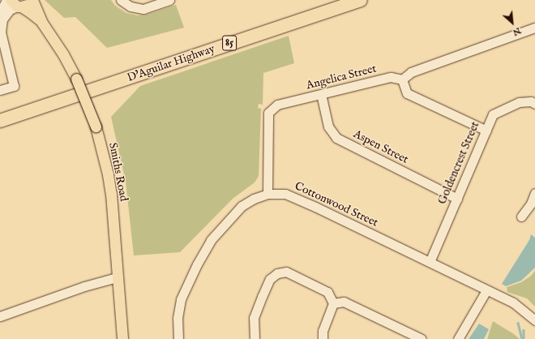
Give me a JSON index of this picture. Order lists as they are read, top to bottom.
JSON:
{
  "streets": {
    "highway": ["85", "D'Aguilar Highway"],
    "main road": ["Smiths Road"],
    "street": [
      "Angelica Street",
      "Aspen Street",
      "Goldencrest Street",
      "Cottonwood Street"
    ]
  },
  "crossings": [
    ["Angelica Street", "Aspen Street"],
    ["Angelica Street", "Cottonwood Street"],
    ["Aspen Street", "Goldencrest Street"],
    ["Goldencrest Street", "Cottonwood Street"]
  ],
  "north": "bottom right"
}
